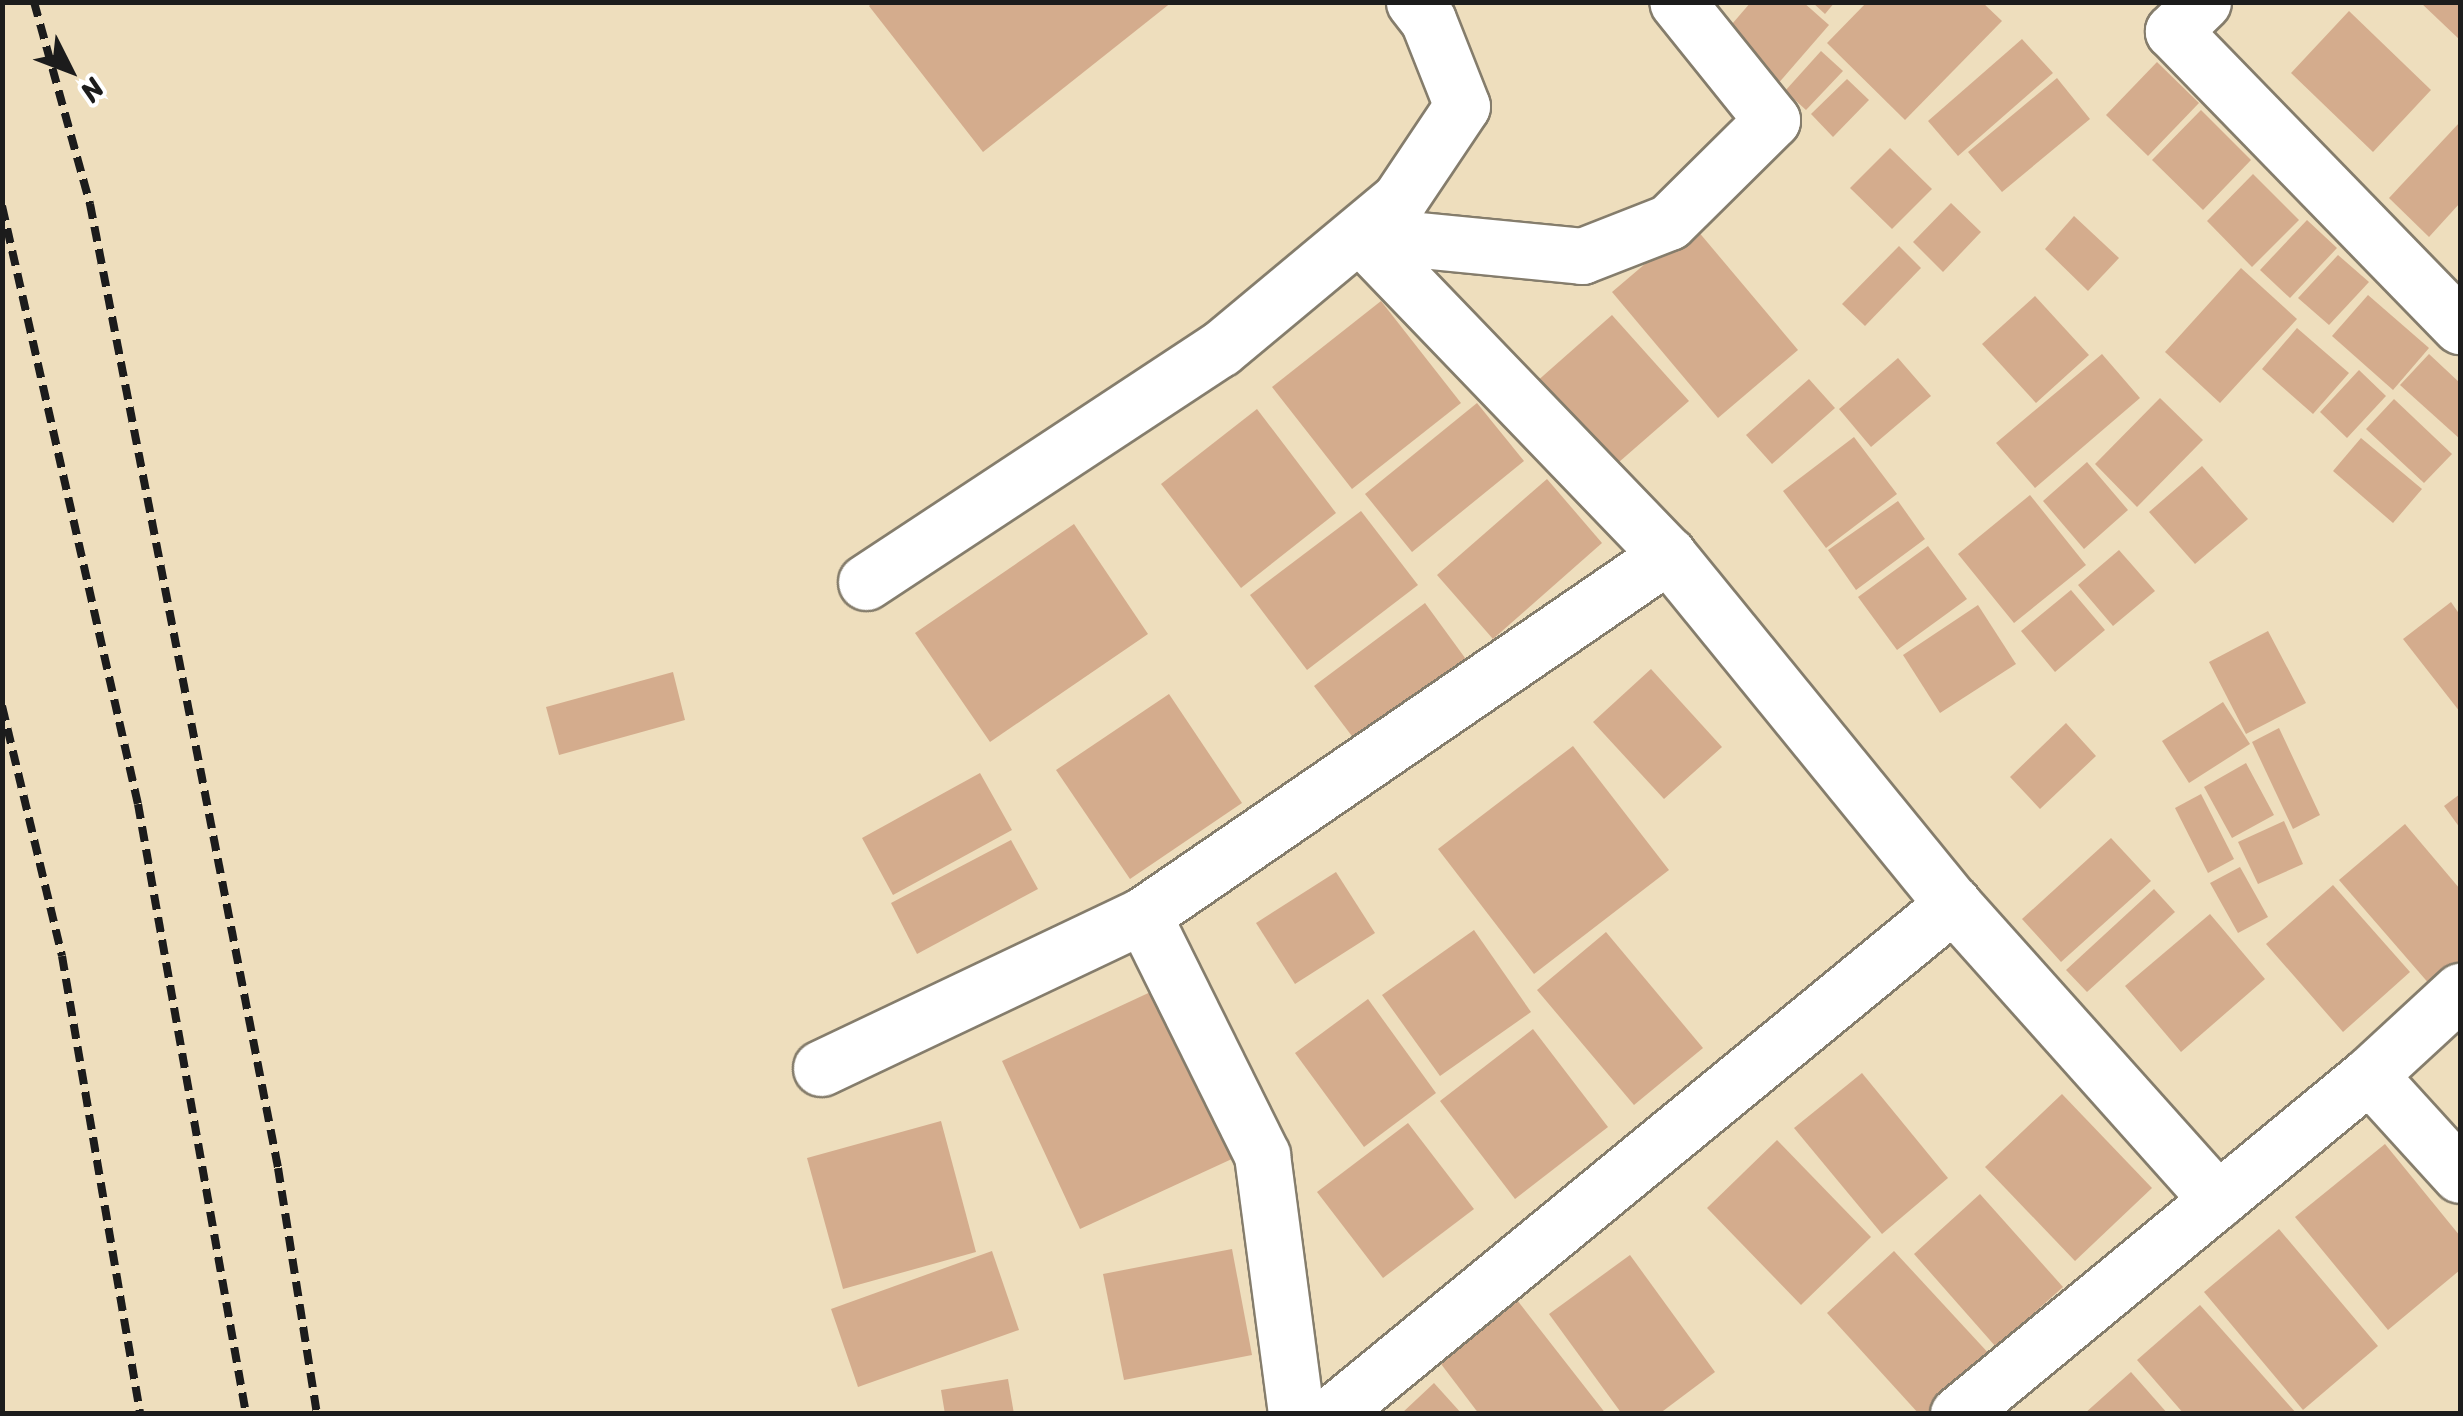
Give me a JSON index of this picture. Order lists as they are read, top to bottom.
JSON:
{
  "north": "bottom right"
}
